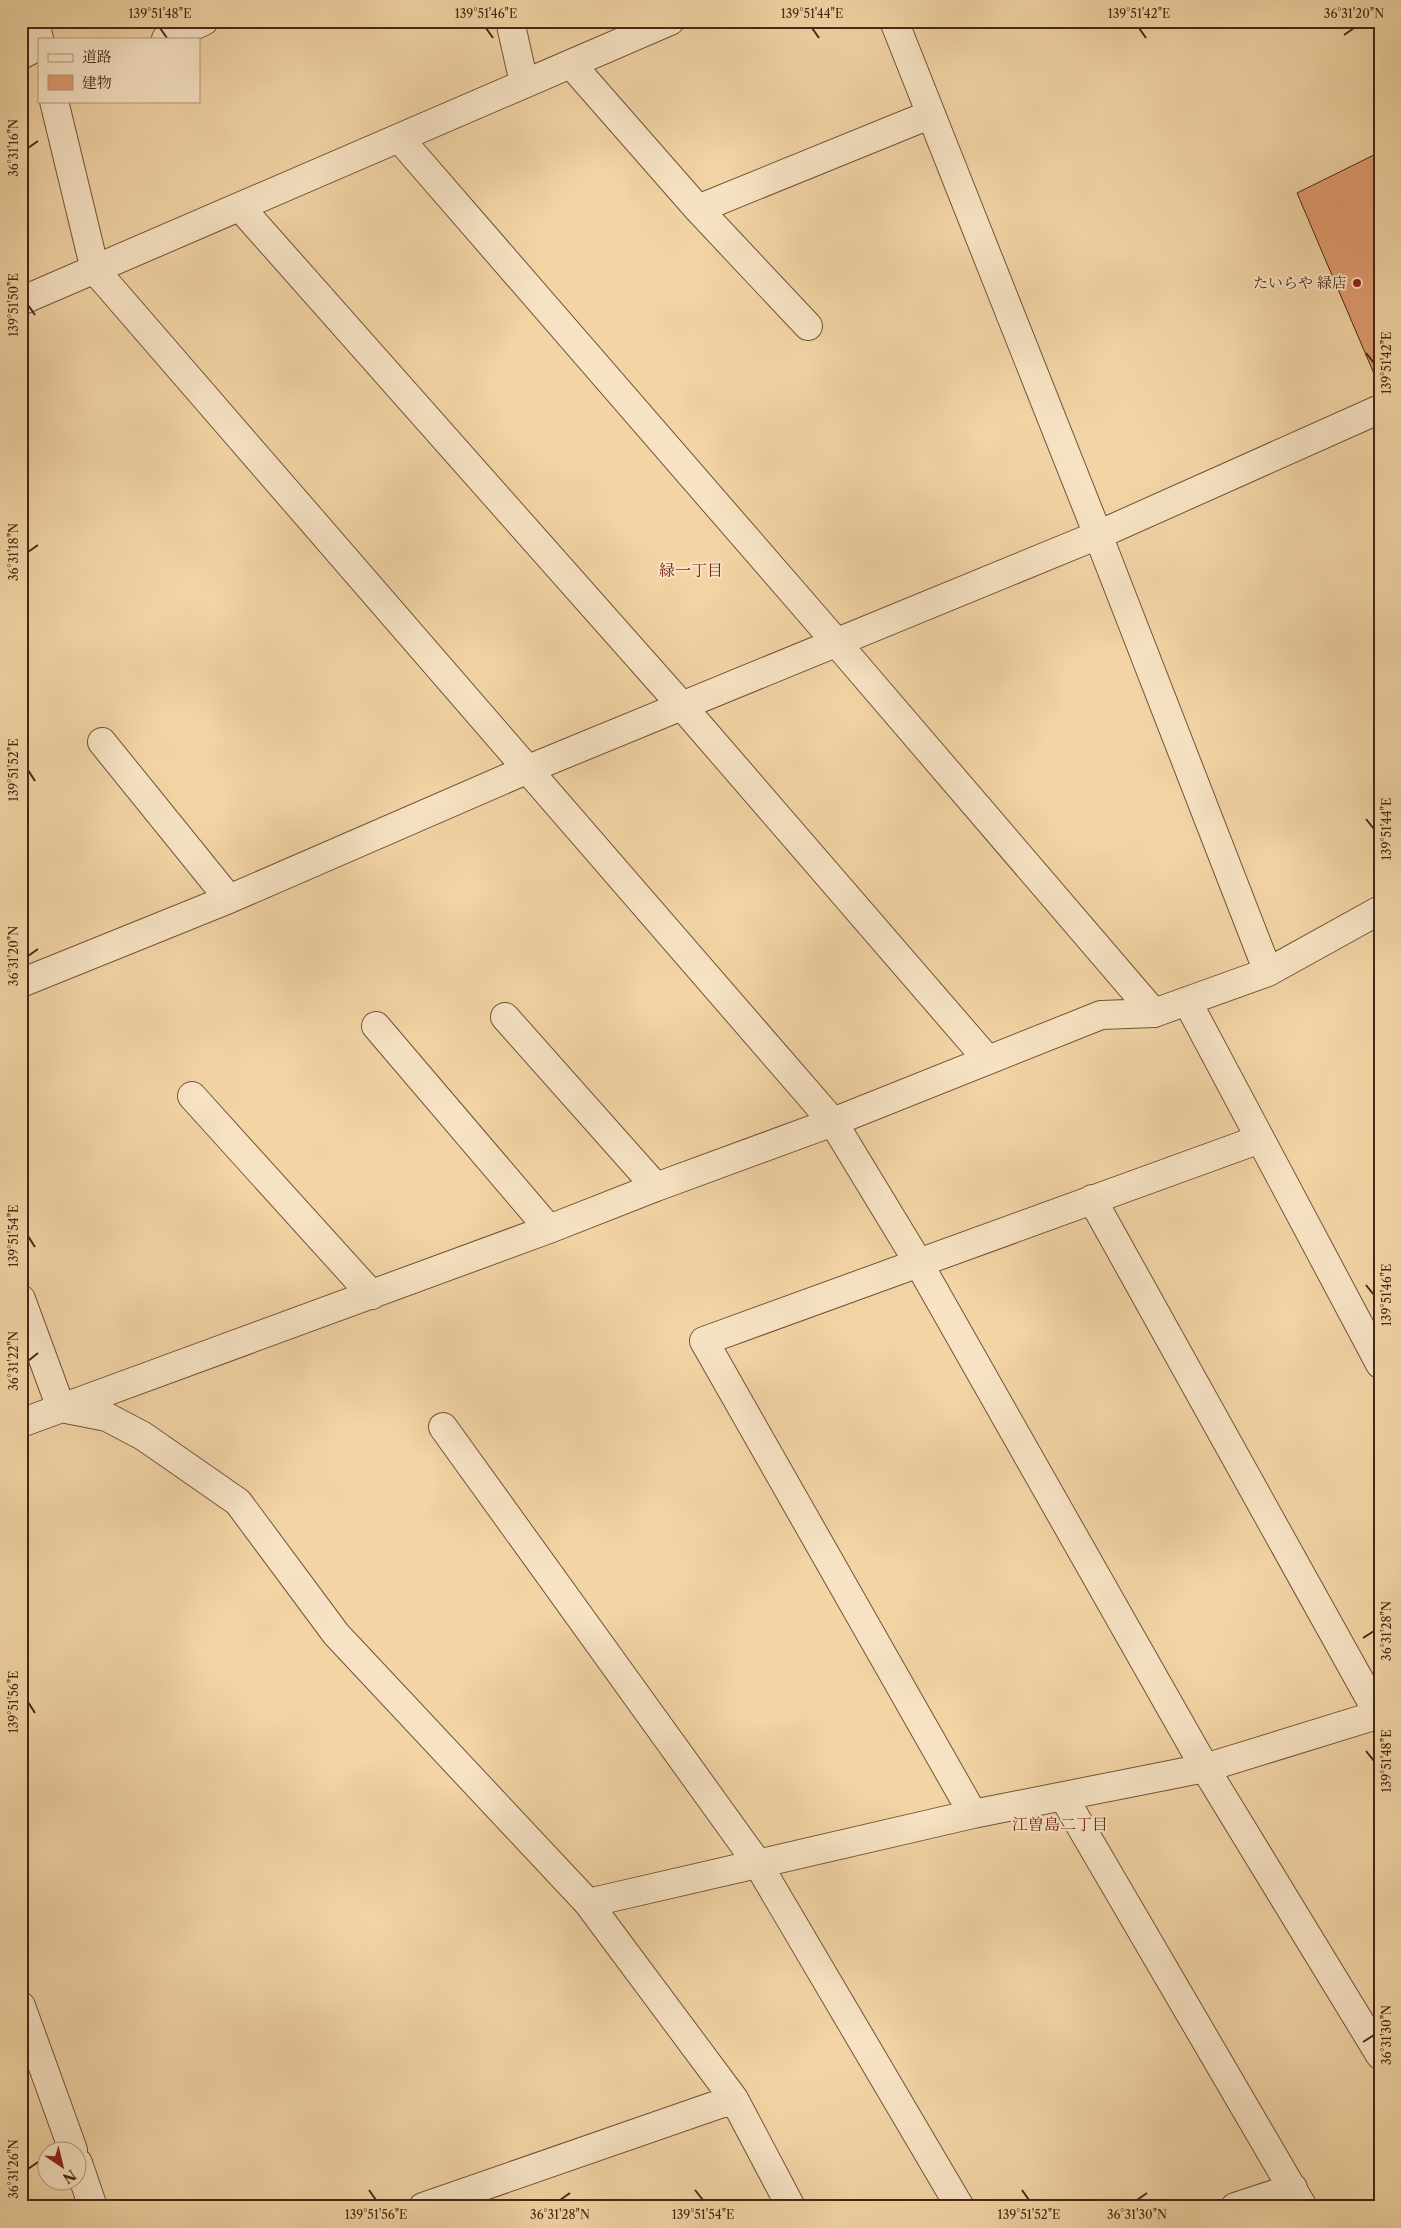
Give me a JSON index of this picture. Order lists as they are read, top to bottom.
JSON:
{
  "districts": ["緑一丁目", "江曽島二丁目"],
  "places": ["たいらや 緑店"],
  "legend": ["道路", "建物"],
  "north": "bottom right",
  "coordinates": [
    "139°51'48\"E",
    "139°51'46\"E",
    "139°51'44\"E",
    "139°51'42\"E",
    "36°31'20\"N",
    "36°31'16\"N",
    "139°51'50\"E",
    "36°31'18\"N",
    "139°51'52\"E",
    "139°51'54\"E",
    "36°31'22\"N",
    "36°31'28\"N",
    "139°51'56\"E",
    "36°31'30\"N",
    "36°31'26\"N"
  ]
}
